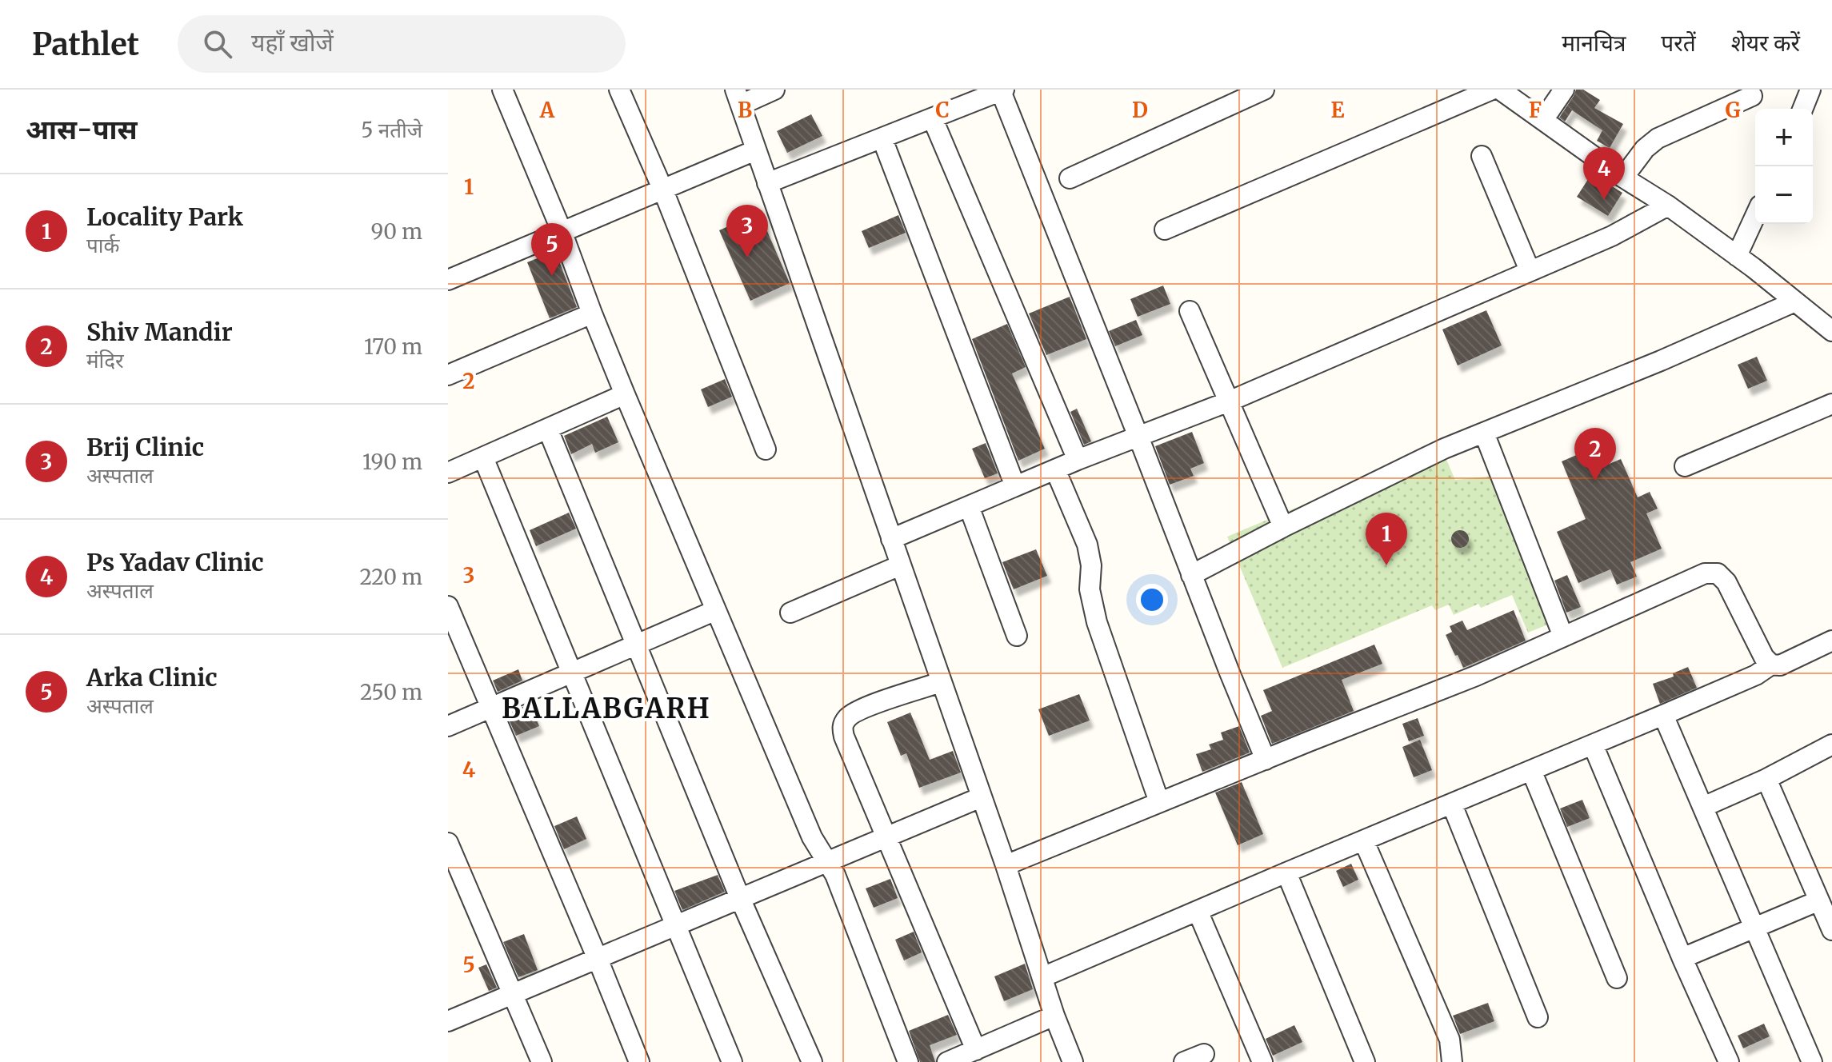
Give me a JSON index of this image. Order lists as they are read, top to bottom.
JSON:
{
  "districts": ["BALLABGARH"],
  "page": {
    "header": "Pathlet",
    "search": "यहाँ खोजें",
    "nav": ["मानचित्र", "परतें", "शेयर करें"],
    "heading": ["आस-पास", "5 नतीजे"],
    "map_buttons": ["+", "−"],
    "pins": [
      "4",
      "3",
      "5",
      "2",
      "1"
    ],
    "list": [
      {
        "mark": "1",
        "name": "Locality Park",
        "note": "पार्क",
        "value": "90 m"
      },
      {
        "mark": "2",
        "name": "Shiv Mandir",
        "note": "मंदिर",
        "value": "170 m"
      },
      {
        "mark": "3",
        "name": "Brij Clinic",
        "note": "अस्पताल",
        "value": "190 m"
      },
      {
        "mark": "4",
        "name": "Ps Yadav Clinic",
        "note": "अस्पताल",
        "value": "220 m"
      },
      {
        "mark": "5",
        "name": "Arka Clinic",
        "note": "अस्पताल",
        "value": "250 m"
      }
    ]
  },
  "grid": {
    "columns": [
      "A",
      "B",
      "C",
      "D",
      "E",
      "F",
      "G"
    ],
    "rows": [
      "1",
      "2",
      "3",
      "4",
      "5"
    ]
  }
}
